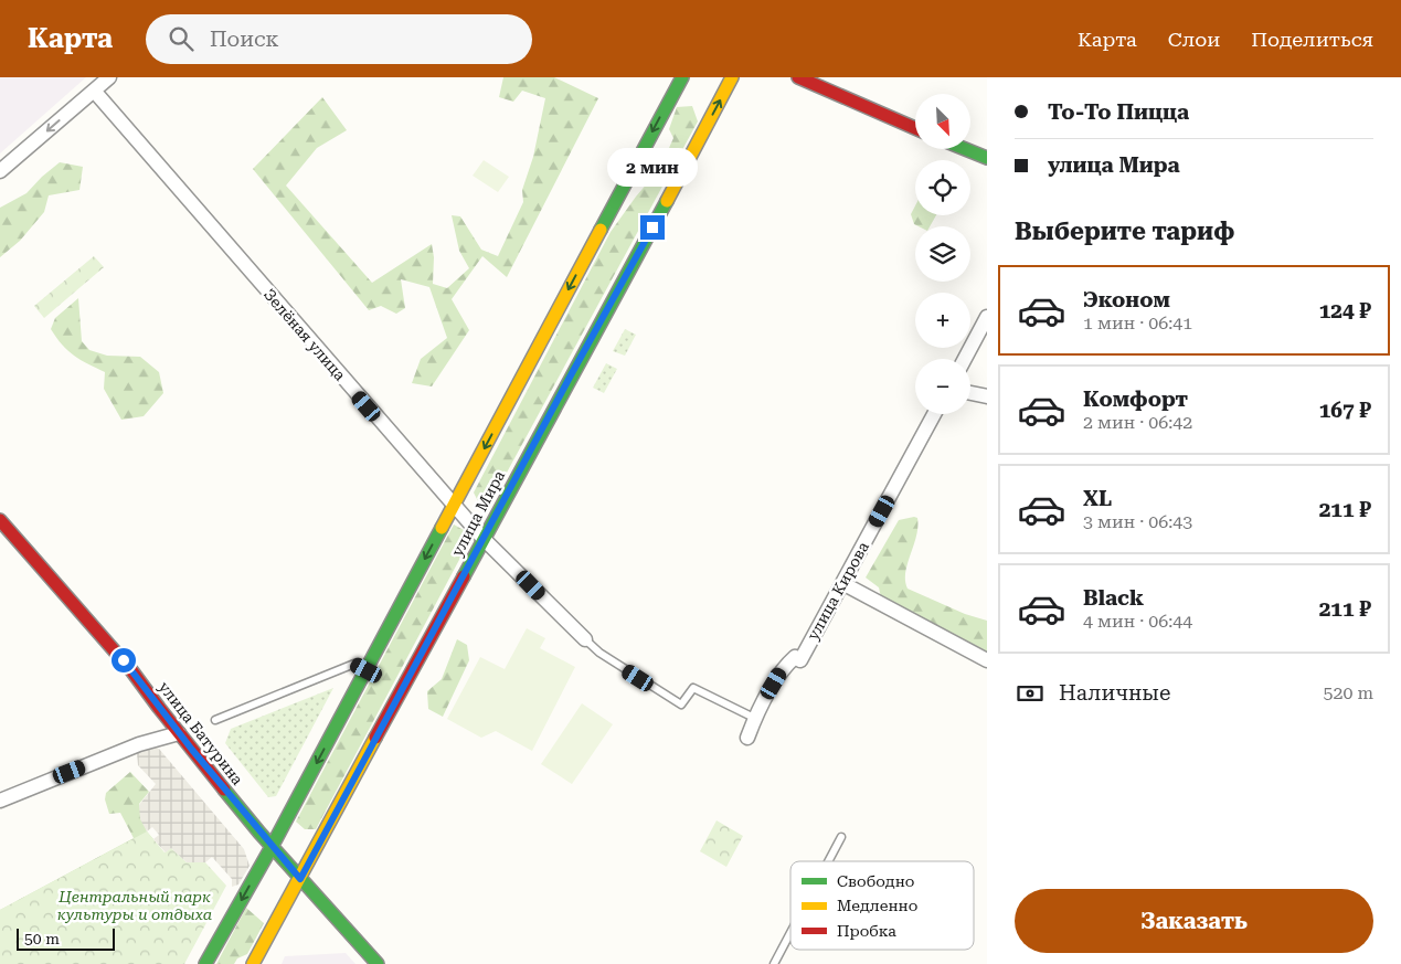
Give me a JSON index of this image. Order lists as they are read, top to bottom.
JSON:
{
  "streets": {
    "main road": ["улица Мира", "улица Батурина"],
    "street": ["Зелёная улица", "улица Кирова"]
  },
  "crossings": [
    ["Зелёная улица", "улица Мира"],
    ["Зелёная улица", "улица Кирова"],
    ["улица Мира", "улица Батурина"]
  ],
  "parks": ["Центральный парк культуры и отдыха"],
  "legend": ["Свободно", "Медленно", "Пробка"],
  "scale_bar": "50 m",
  "north": "bottom right",
  "page": {
    "header": "Карта",
    "search": "Поиск",
    "nav": ["Карта", "Слои", "Поделиться"],
    "banner": ["То-То Пицца", "улица Мира"],
    "map_buttons": ["+", "−"],
    "bubble": "2 мин",
    "heading": "Выберите тариф",
    "list": [
      {
        "name": "Эконом",
        "note": "1 мин · 06:41",
        "value": "124 ₽"
      },
      {
        "name": "Комфорт",
        "note": "2 мин · 06:42",
        "value": "167 ₽"
      },
      {
        "name": "XL",
        "note": "3 мин · 06:43",
        "value": "211 ₽"
      },
      {
        "name": "Black",
        "note": "4 мин · 06:44",
        "value": "211 ₽"
      }
    ],
    "pay": ["Наличные", "520 m"],
    "buttons": "Заказать",
    "scale": "50 m"
  }
}
